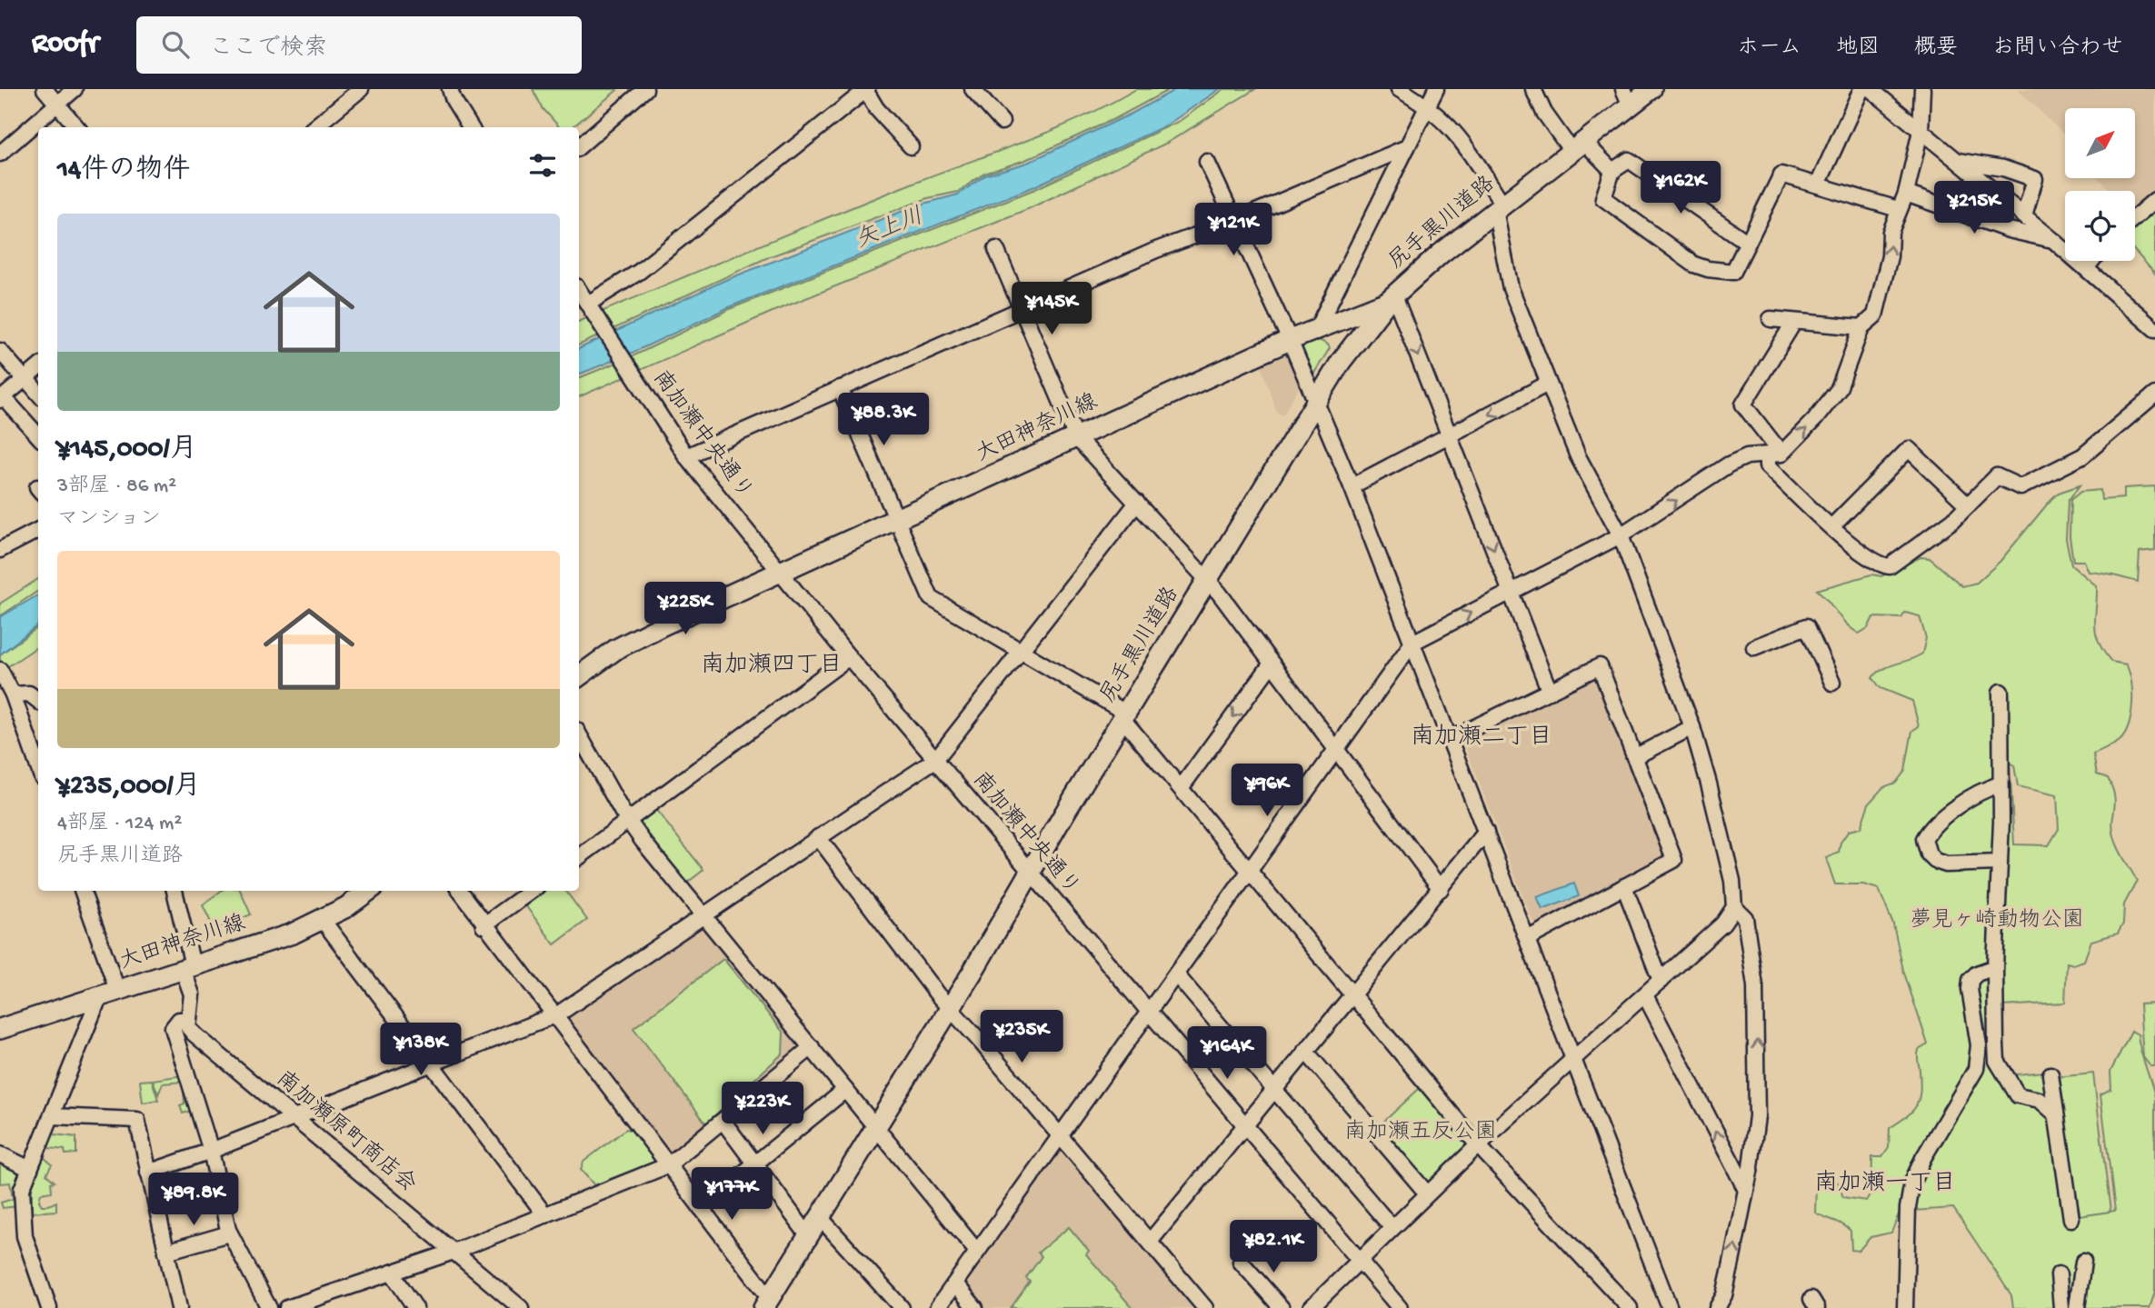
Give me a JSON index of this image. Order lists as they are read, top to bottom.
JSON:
{
  "streets": {
    "main road": ["尻手黒川道路", "大田神奈川線"],
    "street": ["南加瀬中央通り", "南加瀬原町商店会"]
  },
  "crossings": [
    ["尻手黒川道路", "大田神奈川線"],
    ["尻手黒川道路", "南加瀬中央通り"],
    ["大田神奈川線", "南加瀬中央通り"]
  ],
  "districts": ["南加瀬四丁目", "南加瀬二丁目", "南加瀬一丁目"],
  "water": ["矢上川"],
  "parks": ["夢見ヶ崎動物公園", "南加瀬五反公園"],
  "north": "top right",
  "page": {
    "header": "Roofr",
    "search": "ここで検索",
    "nav": [
      "ホーム",
      "地図",
      "概要",
      "お問い合わせ"
    ],
    "heading": "14件の物件",
    "price": [
      "¥162K",
      "¥215K",
      "¥121K",
      "¥145K",
      "¥88.3K",
      "¥225K",
      "¥96K",
      "¥235K",
      "¥138K",
      "¥164K",
      "¥223K",
      "¥177K",
      "¥89.8K",
      "¥82.1K"
    ],
    "list": [
      {
        "name": "¥145,000/月",
        "note": "3部屋 · 86 m² · マンション"
      },
      {
        "name": "¥235,000/月",
        "note": "4部屋 · 124 m² · 尻手黒川道路"
      }
    ]
  }
}
